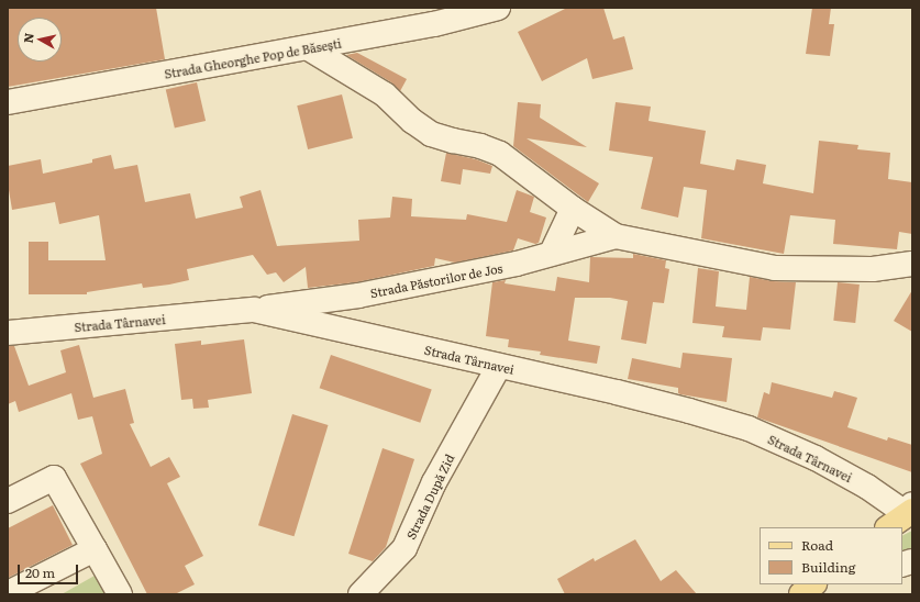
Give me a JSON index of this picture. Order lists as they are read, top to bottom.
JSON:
{
  "streets": {
    "street": [
      "Strada Gheorghe Pop de Băsești",
      "Strada Păstorilor de Jos",
      "Strada Târnavei",
      "Strada După Zid"
    ]
  },
  "crossings": [
    ["Strada Gheorghe Pop de Băsești", "Strada Păstorilor de Jos"],
    ["Strada Păstorilor de Jos", "Strada Târnavei"],
    ["Strada Târnavei", "Strada După Zid"]
  ],
  "legend": ["Road", "Building"],
  "scale_bar": "20 m",
  "north": "left"
}
